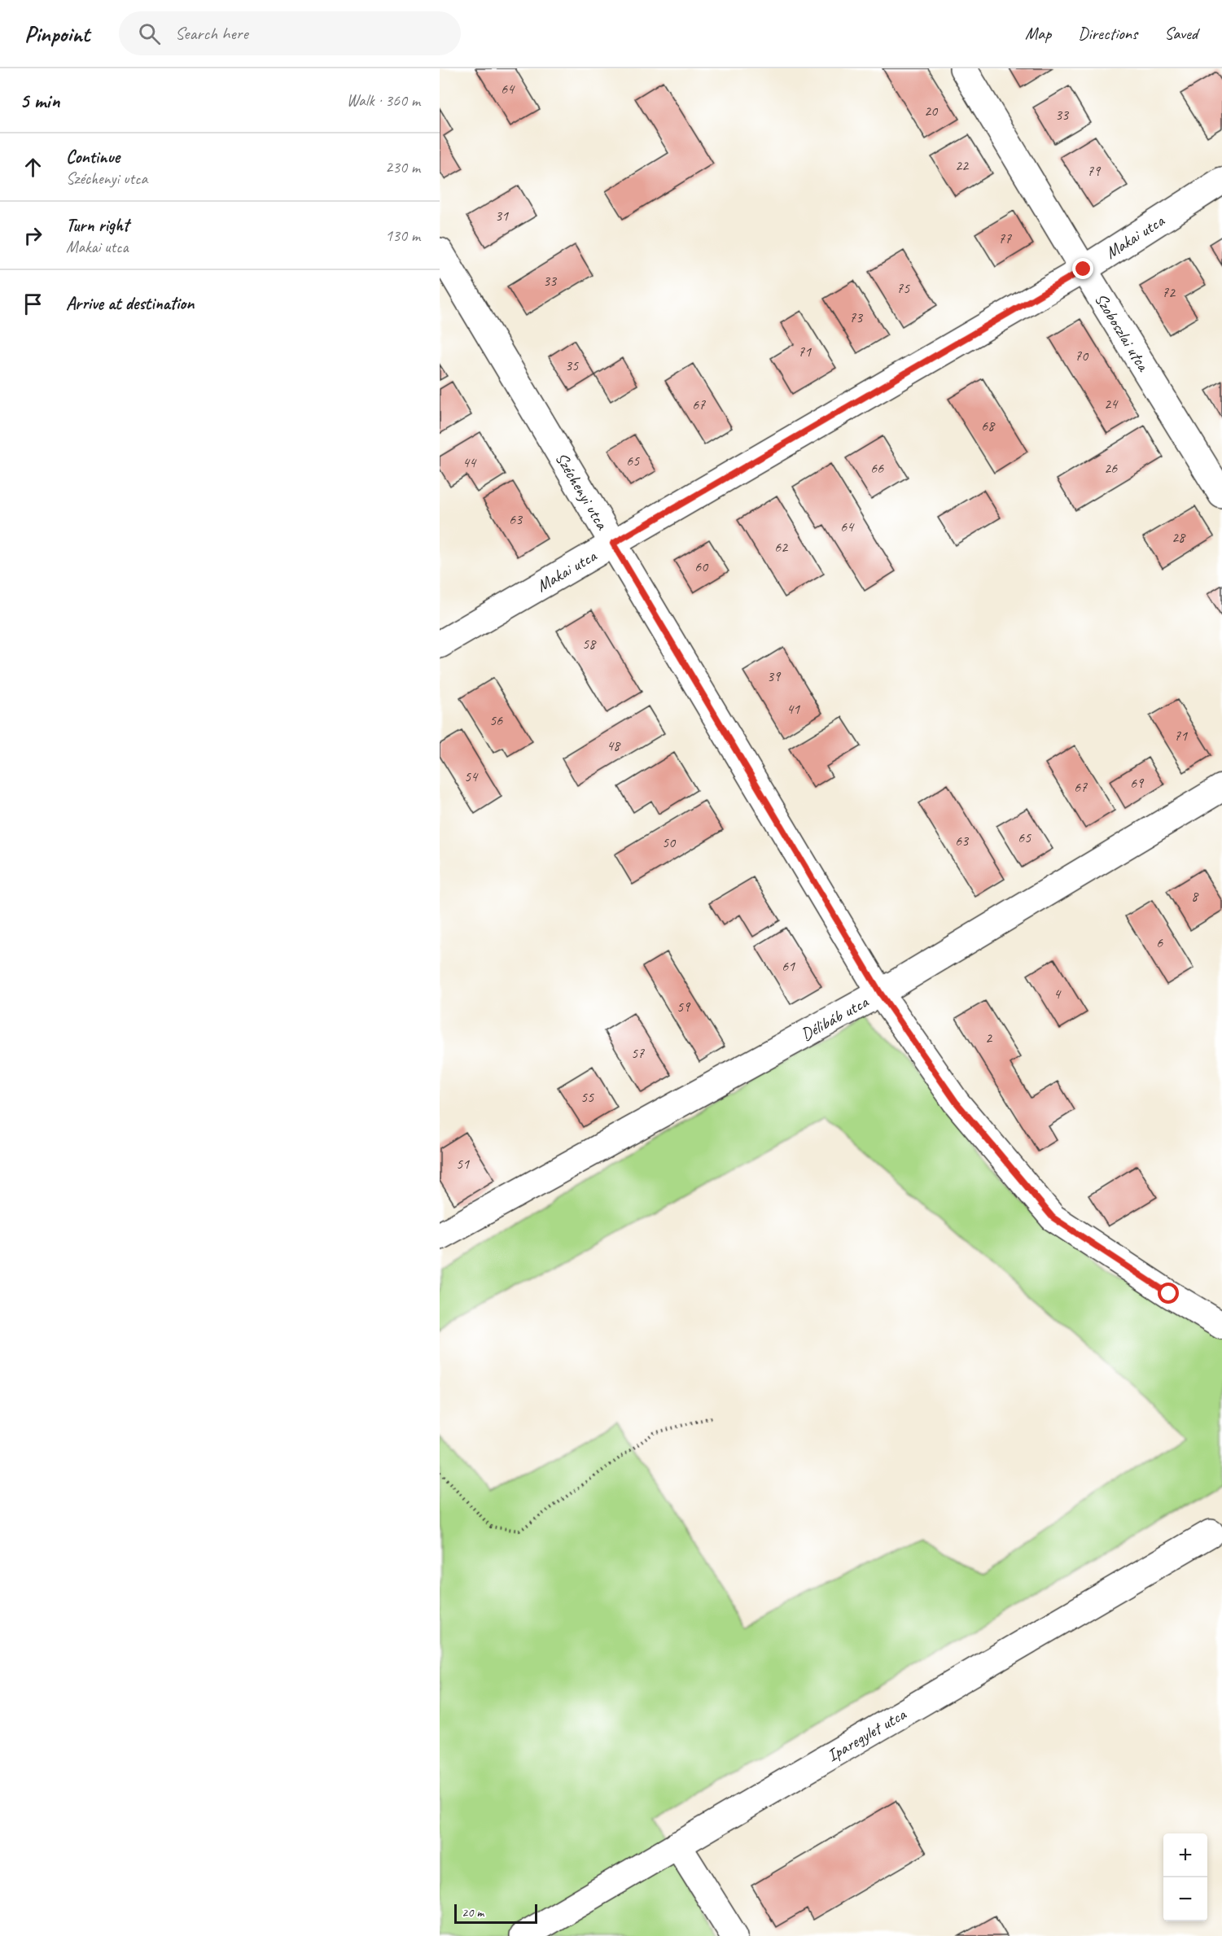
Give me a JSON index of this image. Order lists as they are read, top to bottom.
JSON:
{
  "streets": {
    "street": [
      "Makai utca",
      "Szoboszlai utca",
      "Széchenyi utca",
      "Délibáb utca",
      "Iparegylet utca"
    ]
  },
  "crossings": [
    ["Makai utca", "Szoboszlai utca"],
    ["Makai utca", "Széchenyi utca"],
    ["Széchenyi utca", "Délibáb utca"]
  ],
  "house_numbers": [
    "64",
    "20",
    "33",
    "22",
    "79",
    "31",
    "77",
    "33",
    "75",
    "72",
    "73",
    "71",
    "70",
    "35",
    "24",
    "67",
    "68",
    "65",
    "44",
    "66",
    "26",
    "63",
    "64",
    "28",
    "62",
    "60",
    "58",
    "39",
    "41",
    "56",
    "71",
    "48",
    "54",
    "69",
    "67",
    "65",
    "63",
    "50",
    "8",
    "6",
    "61",
    "4",
    "59",
    "2",
    "57",
    "55",
    "51"
  ],
  "scale_bar": "20 m",
  "page": {
    "header": "Pinpoint",
    "search": "Search here",
    "nav": ["Map", "Directions", "Saved"],
    "heading": ["5 min", "Walk · 360 m"],
    "list": [
      ["Continue", "Széchenyi utca", "230 m"],
      ["Turn right", "Makai utca", "130 m"],
      "Arrive at destination"
    ],
    "map_buttons": ["+", "−"],
    "scale": "20 m"
  }
}
